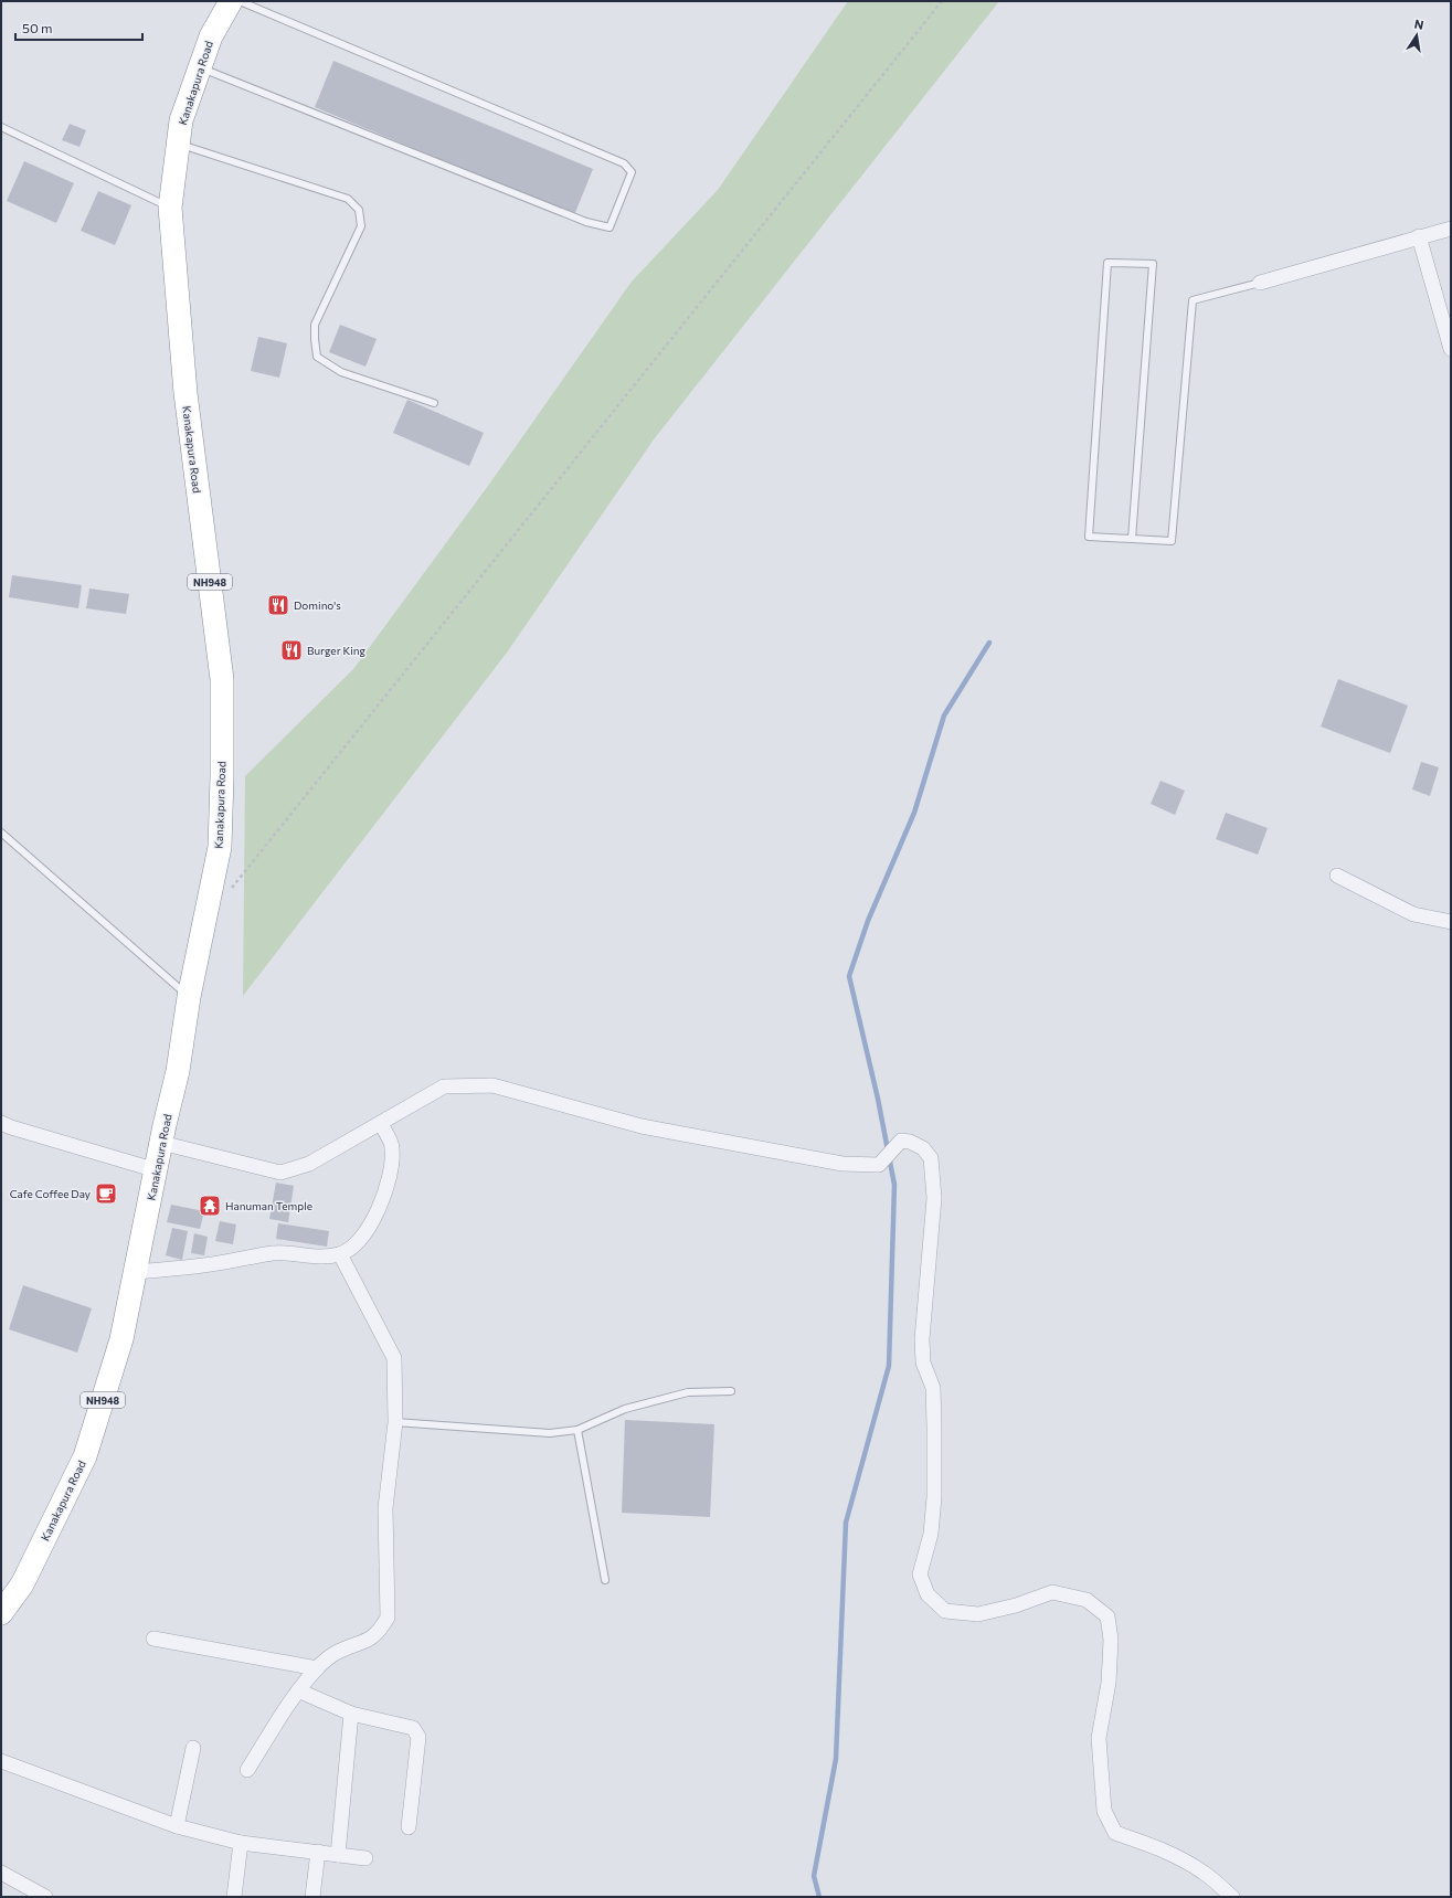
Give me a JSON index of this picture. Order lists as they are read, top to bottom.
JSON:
{
  "streets": {
    "highway": ["Kanakapura Road", "NH948"]
  },
  "places": {
    "restaurant": ["Domino's", "Burger King"],
    "cafe": ["Cafe Coffee Day"],
    "temple": ["Hanuman Temple"]
  },
  "scale_bar": "50 m",
  "north": "top"
}
